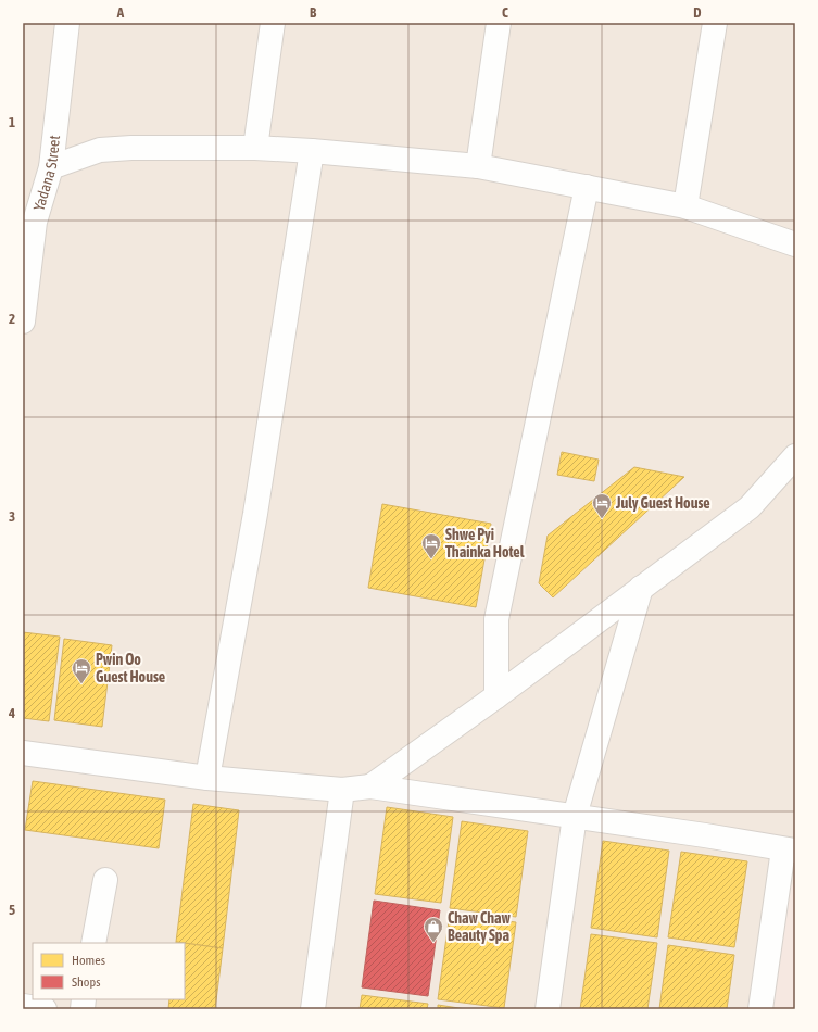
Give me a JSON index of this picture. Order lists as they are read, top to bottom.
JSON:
{
  "streets": {
    "street": ["Yadana Street"]
  },
  "places": {
    "hotel": ["July Guest House", "Shwe Pyi Thainka Hotel", "Pwin Oo Guest House"],
    "shop": ["Chaw Chaw Beauty Spa"]
  },
  "legend": ["Homes", "Shops"],
  "grid": {
    "columns": [
      "A",
      "B",
      "C",
      "D"
    ],
    "rows": [
      "1",
      "2",
      "3",
      "4",
      "5"
    ]
  }
}
